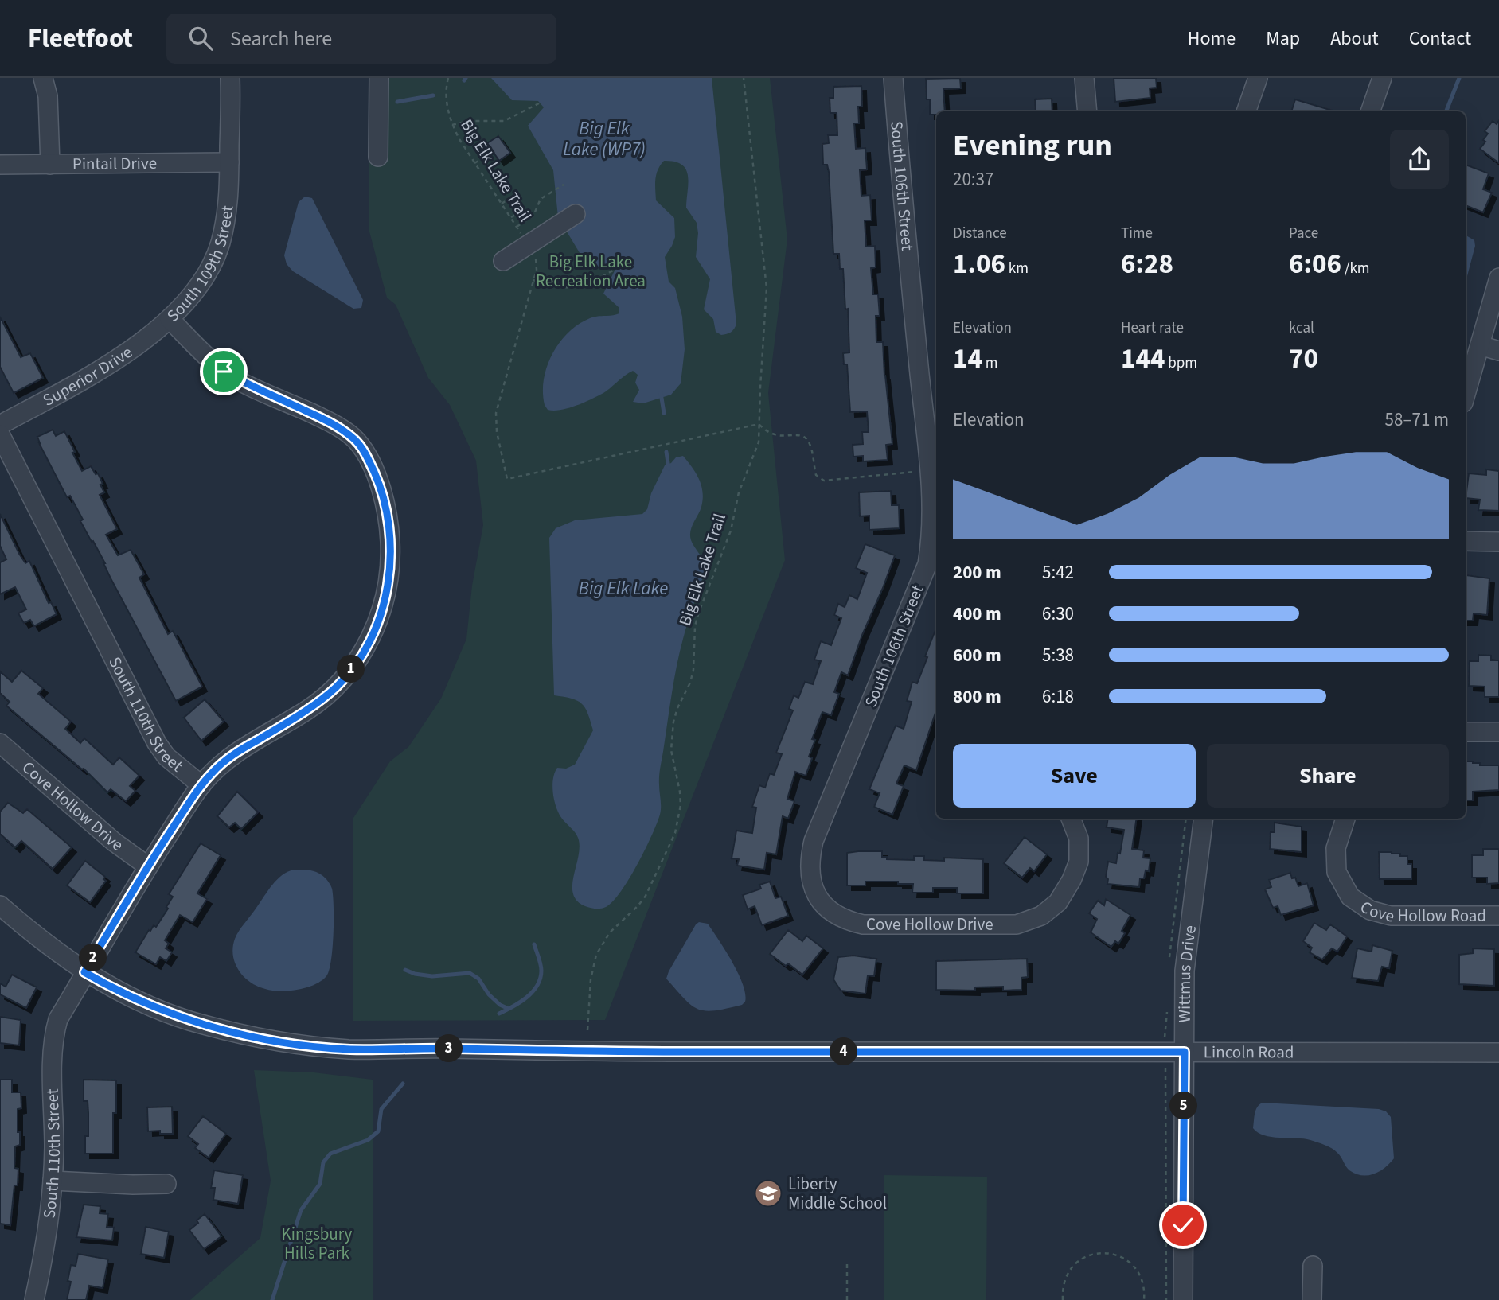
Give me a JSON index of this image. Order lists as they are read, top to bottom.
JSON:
{
  "streets": {
    "street": [
      "Pintail Drive",
      "South 106th Street",
      "South 109th Street",
      "Superior Drive",
      "South 110th Street",
      "Cove Hollow Drive",
      "Cove Hollow Road",
      "Wittmus Drive",
      "Lincoln Road"
    ],
    "path": ["Big Elk Lake Trail"]
  },
  "crossings": [
    ["Pintail Drive", "South 109th Street"],
    ["South 106th Street", "Cove Hollow Drive"],
    ["South 109th Street", "Superior Drive"],
    ["South 109th Street", "South 110th Street"],
    ["South 110th Street", "Cove Hollow Drive"],
    ["South 110th Street", "Lincoln Road"],
    ["Wittmus Drive", "Lincoln Road"]
  ],
  "water": ["Big Elk Lake (WP7)", "Big Elk Lake"],
  "parks": ["Big Elk Lake Recreation Area", "Kingsbury Hills Park"],
  "places": {
    "school or university": ["Liberty Middle School"]
  },
  "page": {
    "header": "Fleetfoot",
    "search": "Search here",
    "nav": [
      "Home",
      "Map",
      "About",
      "Contact"
    ],
    "heading": ["Evening run", "20:37"],
    "stats": [
      ["Distance", "1.06 km"],
      ["Time", "6:28"],
      ["Pace", "6:06 /km"],
      ["Elevation", "14 m"],
      ["Heart rate", "144 bpm"],
      ["kcal", "70"]
    ],
    "chart": ["Elevation", "58–71 m"],
    "list": [
      {
        "name": "200 m",
        "note": "5:42"
      },
      {
        "name": "400 m",
        "note": "6:30"
      },
      {
        "name": "600 m",
        "note": "5:38"
      },
      {
        "name": "800 m",
        "note": "6:18"
      }
    ],
    "pins": [
      "1",
      "2",
      "3",
      "4",
      "5"
    ],
    "buttons": ["Save", "Share"]
  }
}
